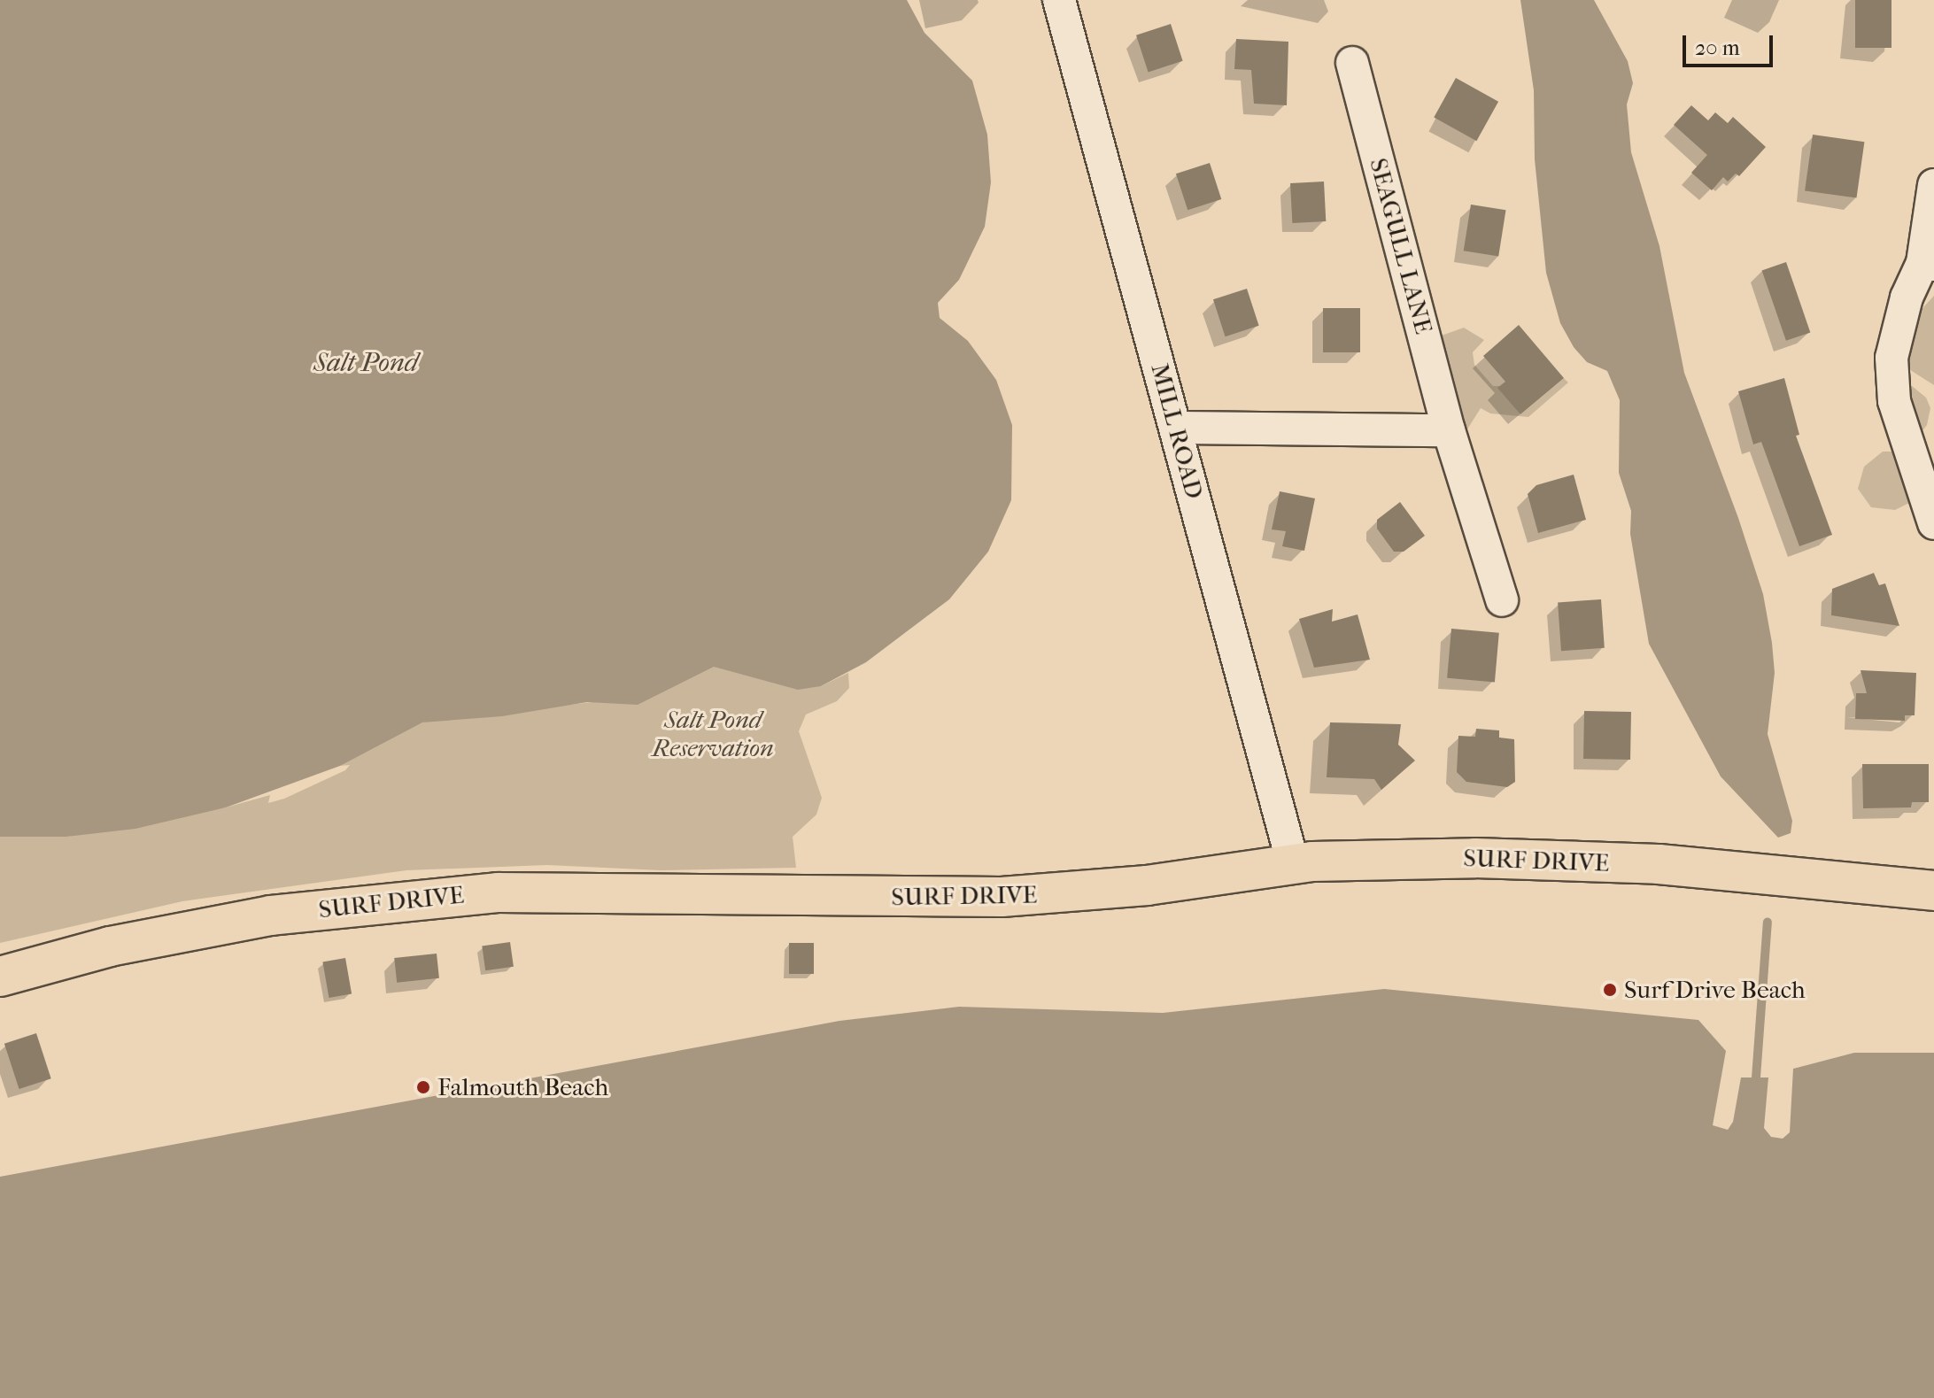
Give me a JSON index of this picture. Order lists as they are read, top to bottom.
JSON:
{
  "streets": {
    "main road": ["SURF DRIVE"],
    "street": ["SEAGULL LANE", "MILL ROAD"]
  },
  "crossings": [
    ["MILL ROAD", "SURF DRIVE"]
  ],
  "water": ["Salt Pond"],
  "parks": ["Salt Pond Reservation"],
  "places": ["Surf Drive Beach", "Falmouth Beach"],
  "scale_bar": "20 m"
}
